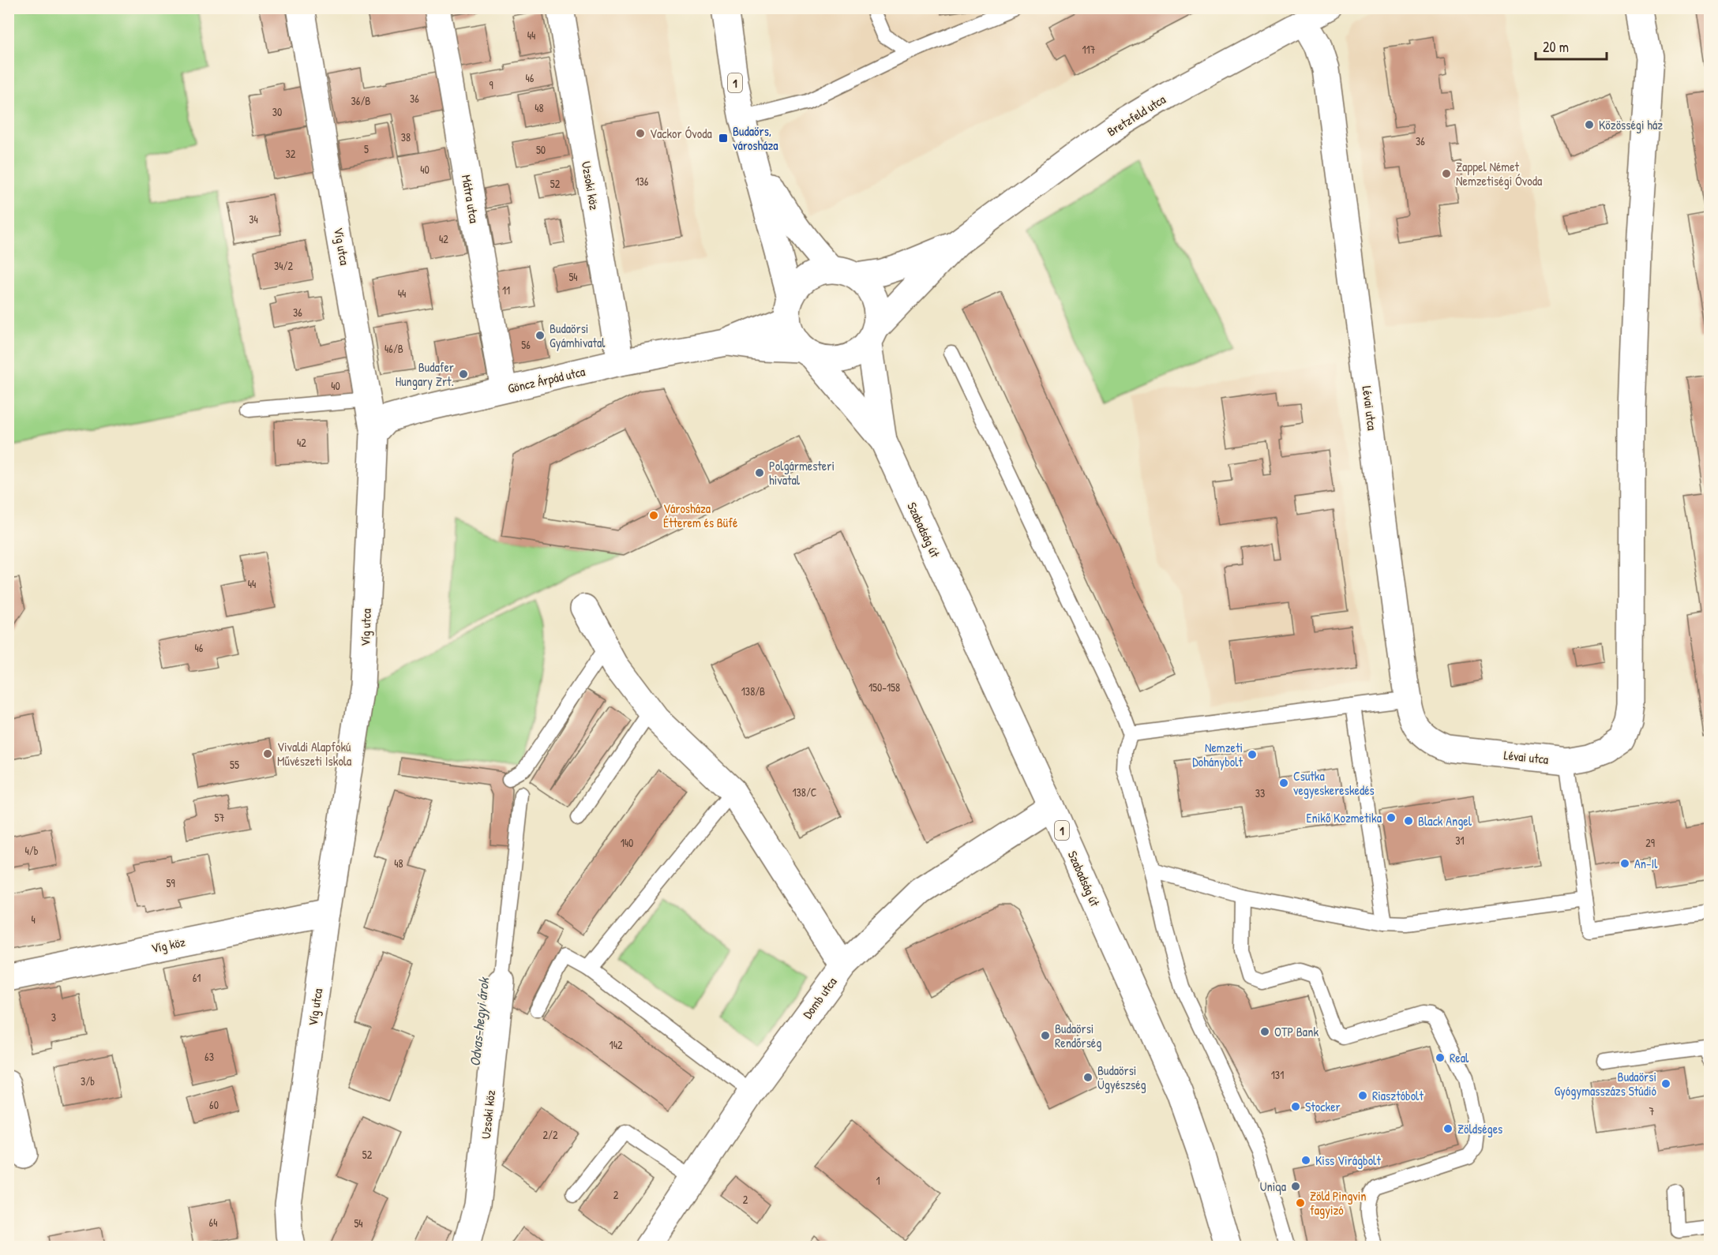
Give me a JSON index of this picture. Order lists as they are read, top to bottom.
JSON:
{
  "streets": {
    "street": [
      "1",
      "Bretzfeld utca",
      "Uzsoki köz",
      "Mátra utca",
      "Víg utca",
      "Göncz Árpád utca",
      "Lévai utca",
      "Szabadság út",
      "Víg köz",
      "Domb utca"
    ]
  },
  "crossings": [
    ["1", "Bretzfeld utca"],
    ["1", "Göncz Árpád utca"],
    ["1", "Szabadság út"],
    ["Bretzfeld utca", "Göncz Árpád utca"],
    ["Bretzfeld utca", "Lévai utca"],
    ["Bretzfeld utca", "Szabadság út"],
    ["Uzsoki köz", "Göncz Árpád utca"],
    ["Mátra utca", "Göncz Árpád utca"],
    ["Víg utca", "Göncz Árpád utca"],
    ["Víg utca", "Víg köz"],
    ["Göncz Árpád utca", "Szabadság út"],
    ["Szabadság út", "Domb utca"]
  ],
  "water": ["Odvas-hegyi árok"],
  "places": {
    "other": [
      "Közösségi ház",
      "Vackor Óvoda",
      "Zappel Német Nemzetiségi Óvoda",
      "Budaörsi Gyámhivatal",
      "Budafer Hungary Zrt.",
      "Polgármesteri hivatal",
      "Városháza Étterem és Büfé",
      "Vivaldi Alapfokú Művészeti Iskola",
      "Nemzeti Dohánybolt",
      "Csutka vegyeskereskedés",
      "Enikő Kozmetika",
      "Black Angel",
      "An-Il",
      "OTP Bank",
      "Budaörsi Rendőrség",
      "Real",
      "Budaörsi Ügyészség",
      "Budaörsi Gyógymasszázs Stúdió",
      "Riasztóbolt",
      "Stocker",
      "Zöldséges",
      "Kiss Virágbolt",
      "Uniqa",
      "Zöld Pingvin fagyizó"
    ],
    "transit": ["Budaörs, városháza"]
  },
  "house_numbers": [
    "44",
    "117",
    "46",
    "9",
    "36",
    "36/B",
    "48",
    "30",
    "38",
    "36",
    "5",
    "50",
    "32",
    "40",
    "136",
    "52",
    "34",
    "42",
    "34/2",
    "54",
    "11",
    "44",
    "36",
    "56",
    "46/B",
    "40",
    "42",
    "44",
    "46",
    "150-158",
    "138/B",
    "55",
    "138/C",
    "33",
    "57",
    "31",
    "140",
    "29",
    "4/b",
    "48",
    "59",
    "4",
    "61",
    "3",
    "142",
    "63",
    "131",
    "3/b",
    "60",
    "7",
    "2/2",
    "52",
    "1",
    "2",
    "2",
    "64",
    "54"
  ],
  "scale_bar": "20 m"
}
